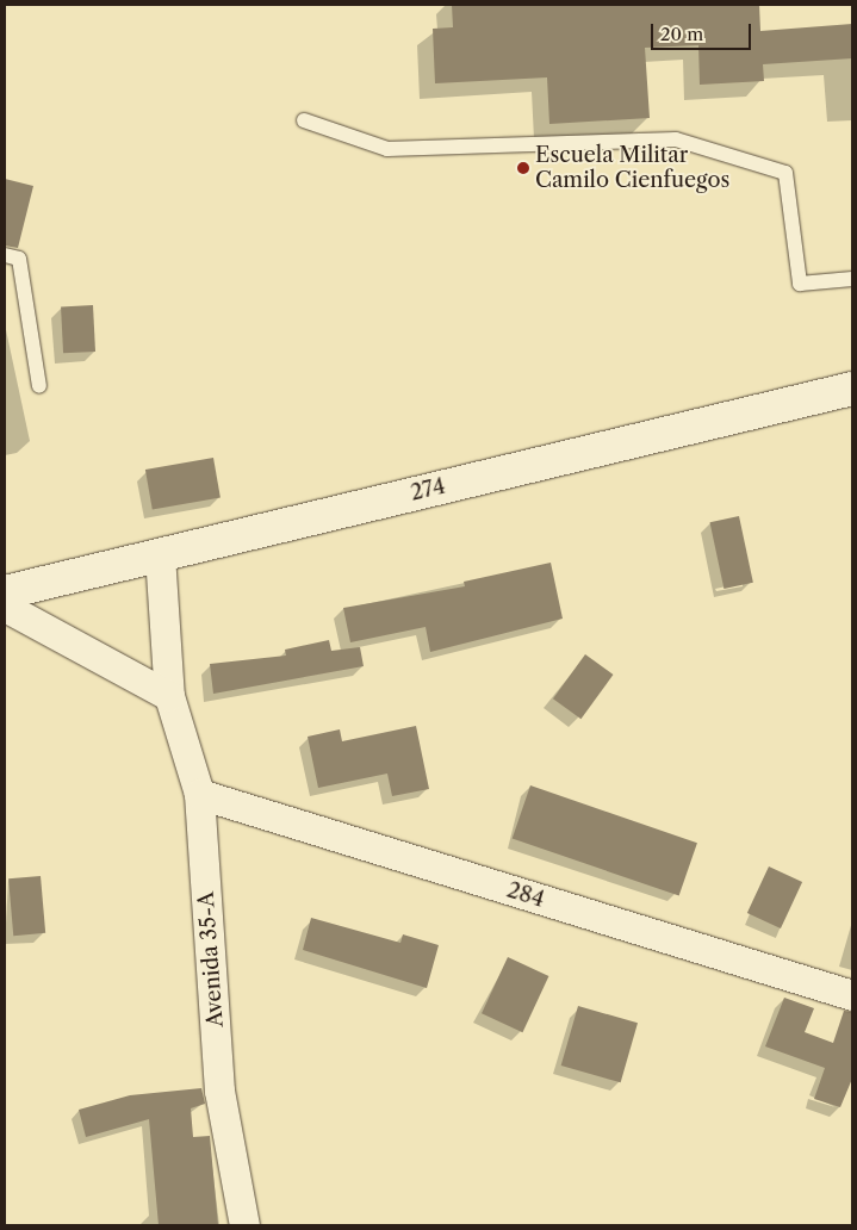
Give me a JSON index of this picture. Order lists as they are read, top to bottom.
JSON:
{
  "streets": {
    "street": ["274", "284", "Avenida 35-A"]
  },
  "crossings": [
    ["274", "Avenida 35-A"],
    ["284", "Avenida 35-A"]
  ],
  "places": ["Escuela Militar Camilo Cienfuegos"],
  "scale_bar": "20 m"
}
